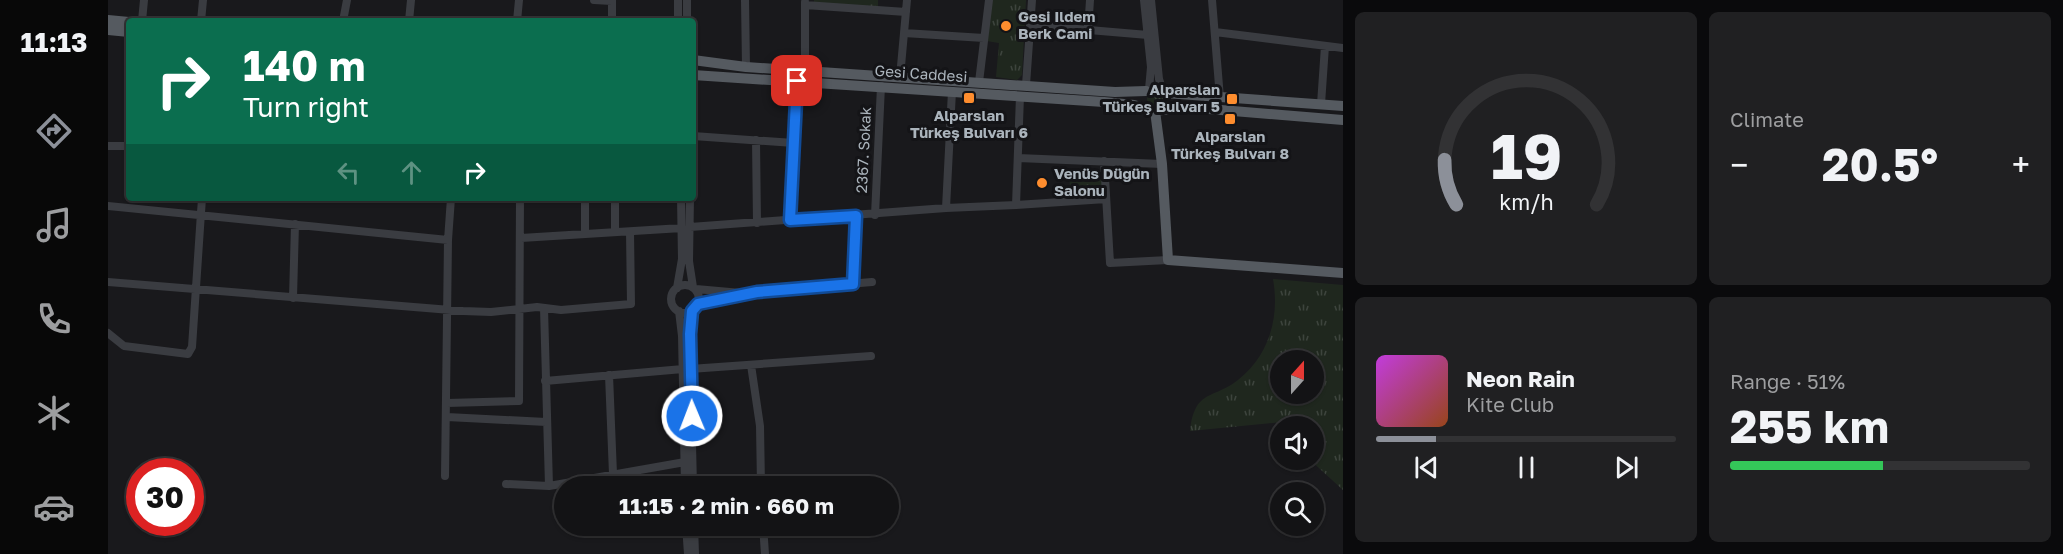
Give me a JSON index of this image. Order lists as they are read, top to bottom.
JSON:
{
  "streets": {
    "main road": ["Gesi Caddesi"],
    "street": ["2367. Sokak"]
  },
  "crossings": [
    ["Gesi Caddesi", "2367. Sokak"]
  ],
  "places": {
    "other": ["Gesi Ildem Berk Cami", "Venüs Düğün Salonu"],
    "transit": ["Alparslan Türkeş Bulvarı 6", "Alparslan Türkeş Bulvarı 5", "Alparslan Türkeş Bulvarı 8"]
  },
  "north": "top",
  "page": {
    "tabs": "11:13",
    "tile": [
      "Climate",
      ["Range · 51%", "255 km"]
    ],
    "turn": ["140 m", "Turn right"],
    "heat": ["−", "20.5°", "+"],
    "song": ["Neon Rain", "Kite Club"],
    "limit": "30",
    "trip": "11:15 · 2 min · 660 m",
    "gauge": ["19", "km/h"]
  }
}
